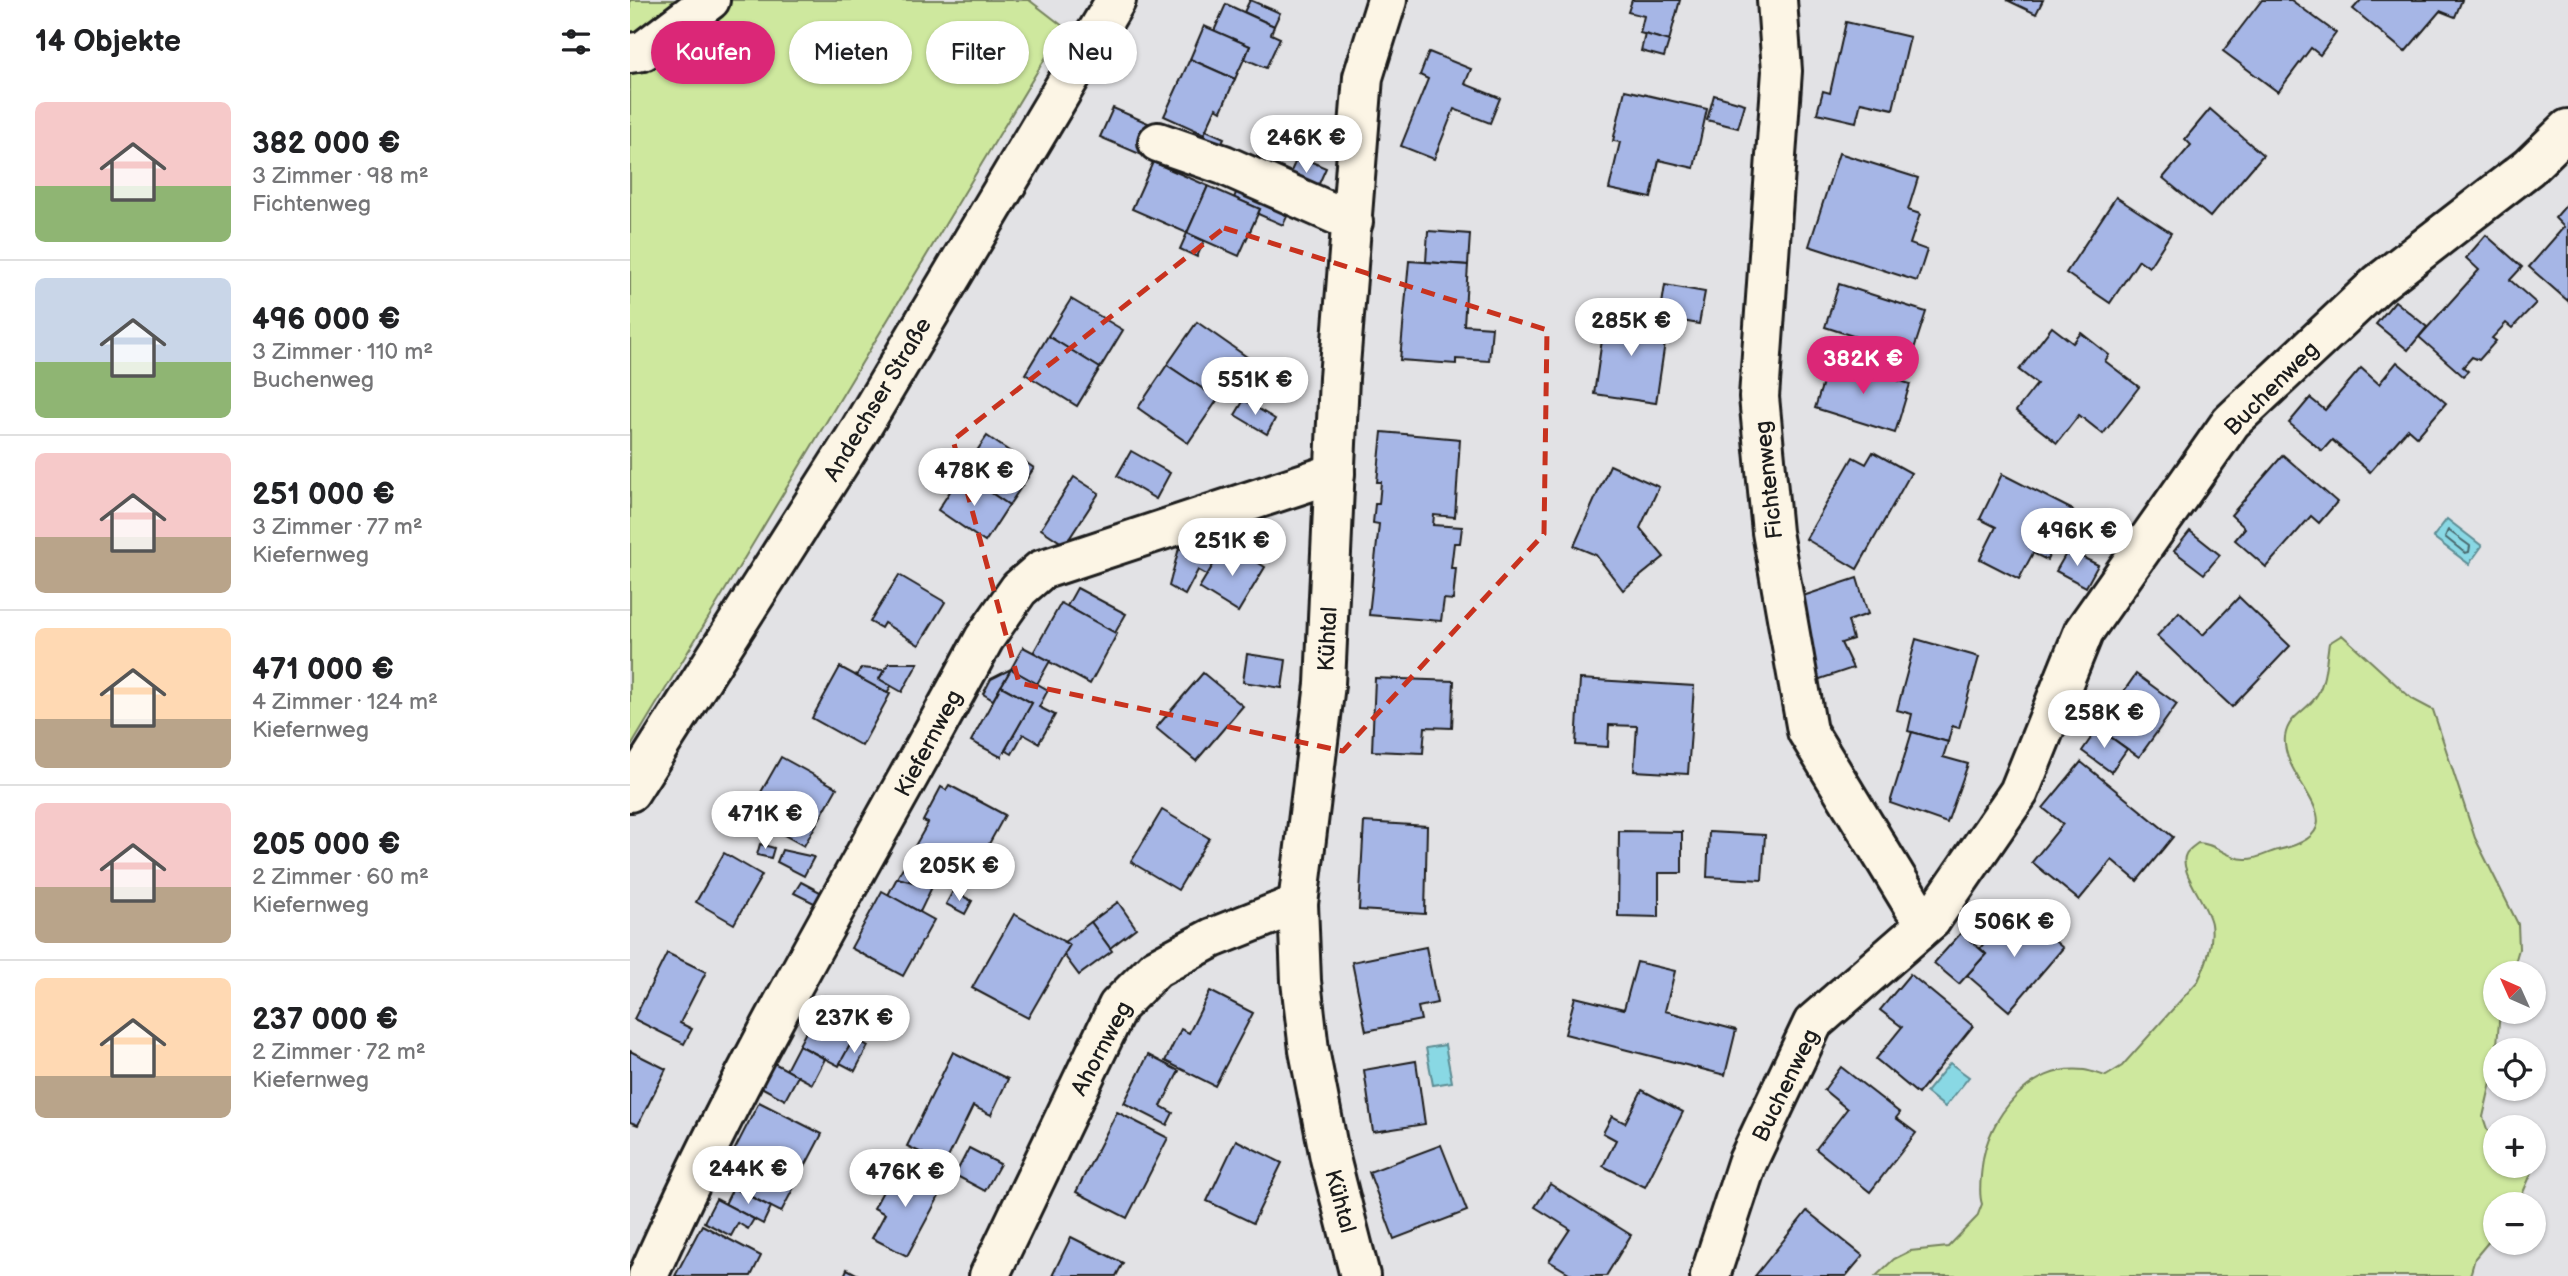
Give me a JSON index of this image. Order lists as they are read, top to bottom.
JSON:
{
  "streets": {
    "street": [
      "Buchenweg",
      "Andechser Straße",
      "Fichtenweg",
      "Kühtal",
      "Kiefernweg",
      "Ahornweg"
    ]
  },
  "crossings": [
    ["Buchenweg", "Fichtenweg"],
    ["Kühtal", "Kiefernweg"],
    ["Kühtal", "Ahornweg"]
  ],
  "north": "top left",
  "page": {
    "heading": "14 Objekte",
    "chip": [
      "Kaufen",
      "Mieten",
      "Filter",
      "Neu"
    ],
    "list": [
      {
        "name": "382 000 €",
        "note": "3 Zimmer · 98 m² · Fichtenweg"
      },
      {
        "name": "496 000 €",
        "note": "3 Zimmer · 110 m² · Buchenweg"
      },
      {
        "name": "251 000 €",
        "note": "3 Zimmer · 77 m² · Kiefernweg"
      },
      {
        "name": "471 000 €",
        "note": "4 Zimmer · 124 m² · Kiefernweg"
      },
      {
        "name": "205 000 €",
        "note": "2 Zimmer · 60 m² · Kiefernweg"
      },
      {
        "name": "237 000 €",
        "note": "2 Zimmer · 72 m² · Kiefernweg"
      }
    ],
    "price": [
      "246K €",
      "285K €",
      "382K €",
      "551K €",
      "478K €",
      "496K €",
      "251K €",
      "258K €",
      "471K €",
      "205K €",
      "506K €",
      "237K €",
      "244K €",
      "476K €"
    ],
    "map_buttons": ["+", "−"]
  }
}
